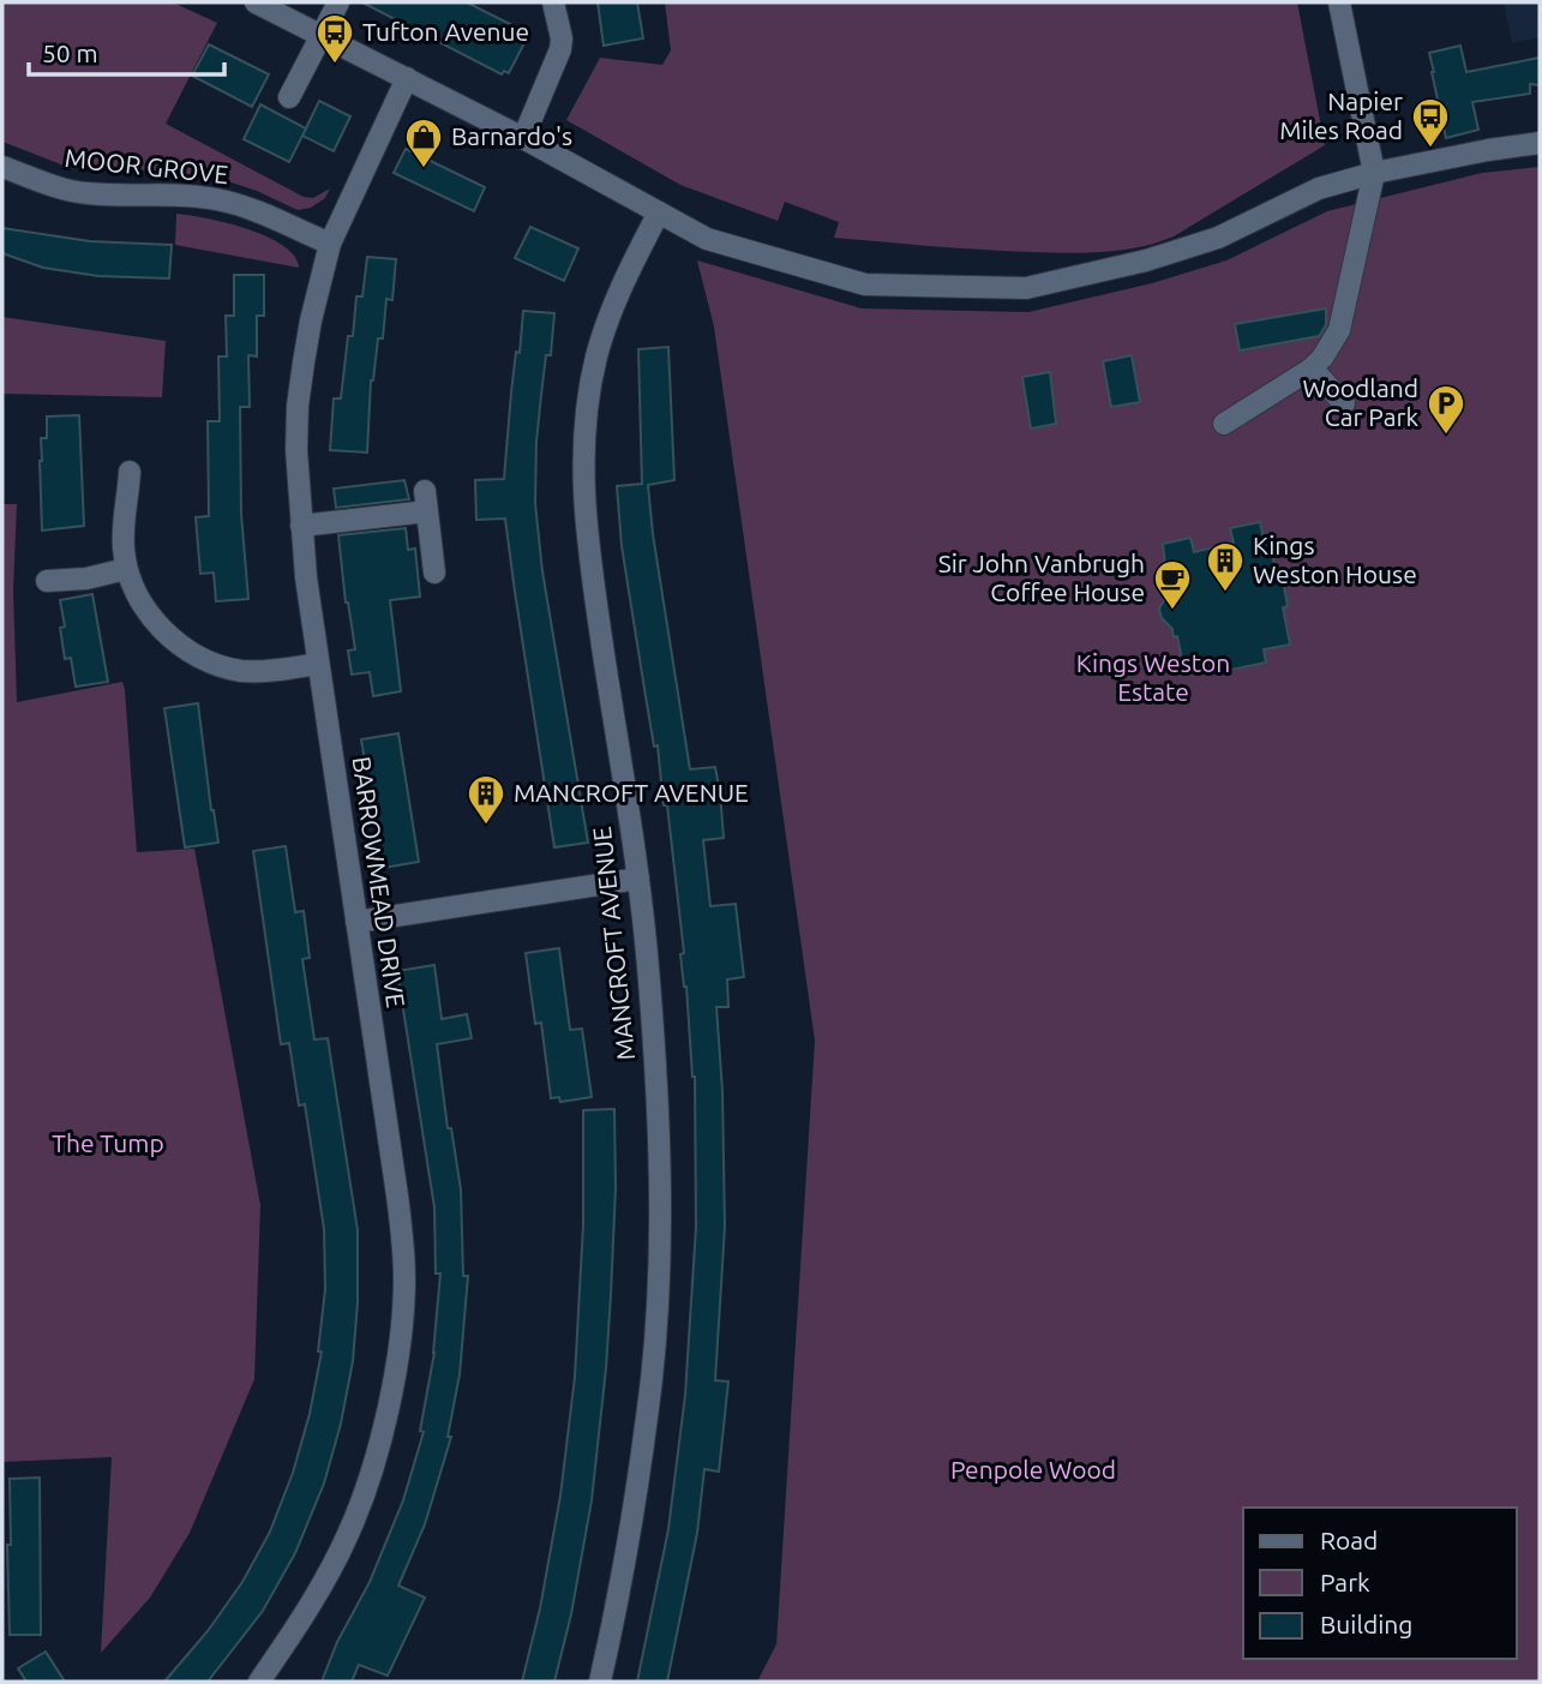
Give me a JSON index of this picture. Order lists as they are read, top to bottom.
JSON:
{
  "streets": {
    "street": ["MOOR GROVE", "BARROWMEAD DRIVE", "MANCROFT AVENUE"]
  },
  "crossings": [
    ["MOOR GROVE", "BARROWMEAD DRIVE"]
  ],
  "parks": ["Kings Weston Estate", "The Tump", "Penpole Wood"],
  "places": {
    "bus stop": ["Tufton Avenue", "Napier Miles Road"],
    "shop": ["Barnardo's"],
    "parking": ["Woodland Car Park"],
    "building": ["Kings Weston House", "MANCROFT AVENUE"],
    "cafe": ["Sir John Vanbrugh Coffee House"]
  },
  "legend": ["Road", "Park", "Building"],
  "scale_bar": "50 m"
}
